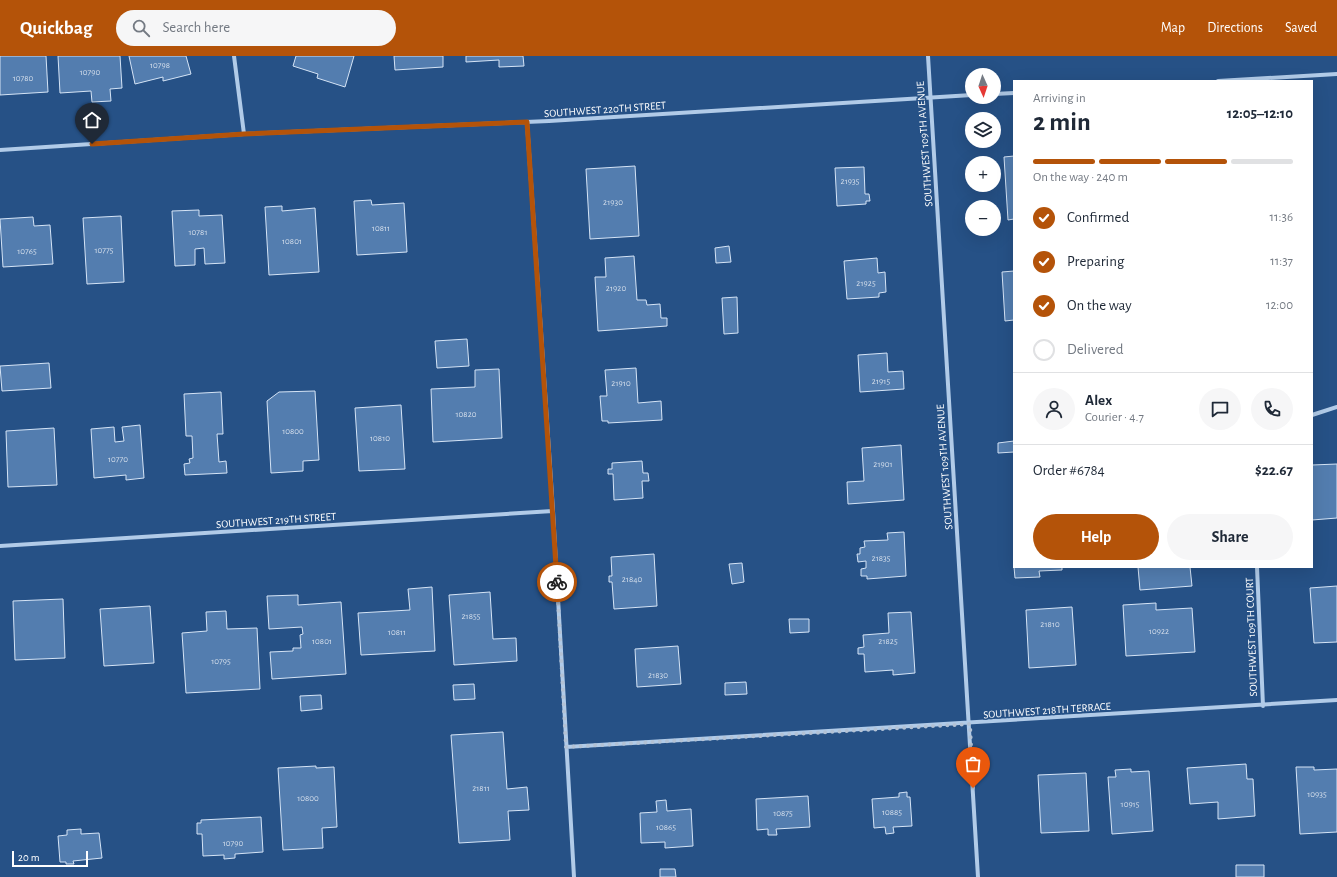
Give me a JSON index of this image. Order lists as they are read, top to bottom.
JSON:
{
  "streets": {
    "street": [
      "SOUTHWEST 220TH STREET",
      "SOUTHWEST 109TH AVENUE",
      "SOUTHWEST 219TH STREET",
      "SOUTHWEST 109TH COURT",
      "SOUTHWEST 218TH TERRACE"
    ]
  },
  "crossings": [
    ["SOUTHWEST 220TH STREET", "SOUTHWEST 109TH AVENUE"],
    ["SOUTHWEST 109TH AVENUE", "SOUTHWEST 218TH TERRACE"],
    ["SOUTHWEST 109TH COURT", "SOUTHWEST 218TH TERRACE"]
  ],
  "house_numbers": [
    "10798",
    "10790",
    "10780",
    "21935",
    "21930",
    "10811",
    "10781",
    "10801",
    "10775",
    "10765",
    "21925",
    "21920",
    "21915",
    "21910",
    "10820",
    "10800",
    "10810",
    "10770",
    "21901",
    "21835",
    "21840",
    "21855",
    "21810",
    "10922",
    "10811",
    "10801",
    "21825",
    "10795",
    "21830",
    "21811",
    "10935",
    "10800",
    "10915",
    "10885",
    "10875",
    "10865",
    "10790"
  ],
  "scale_bar": "20 m",
  "north": "bottom",
  "page": {
    "header": "Quickbag",
    "search": "Search here",
    "nav": ["Map", "Directions", "Saved"],
    "map_buttons": ["+", "−"],
    "heading": ["2 min", "Arriving in", "12:05–12:10"],
    "panel": [
      "Alex",
      "Courier · 4.7",
      "Order #6784",
      "$22.67"
    ],
    "bar": "On the way · 240 m",
    "list": [
      ["Confirmed", "11:36"],
      ["Preparing", "11:37"],
      ["On the way", "12:00"],
      "Delivered"
    ],
    "buttons": ["Help", "Share"],
    "scale": "20 m"
  }
}
